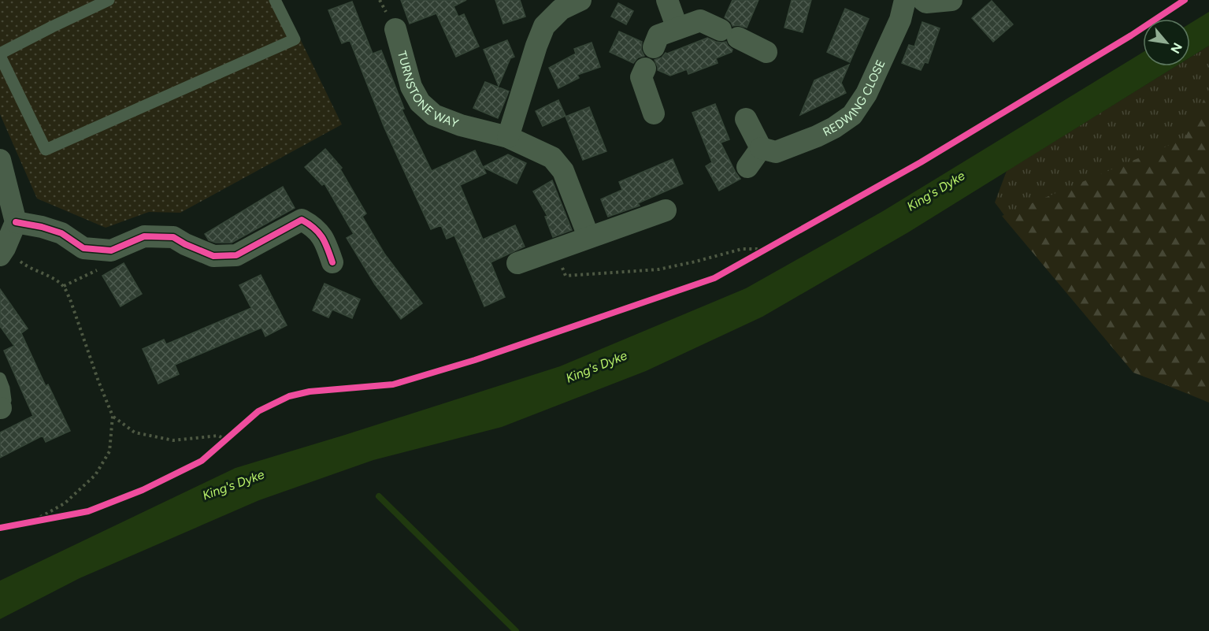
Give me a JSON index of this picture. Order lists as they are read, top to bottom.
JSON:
{
  "streets": {
    "street": ["TURNSTONE WAY", "REDWING CLOSE"]
  },
  "water": ["King's Dyke"],
  "north": "bottom right"
}
